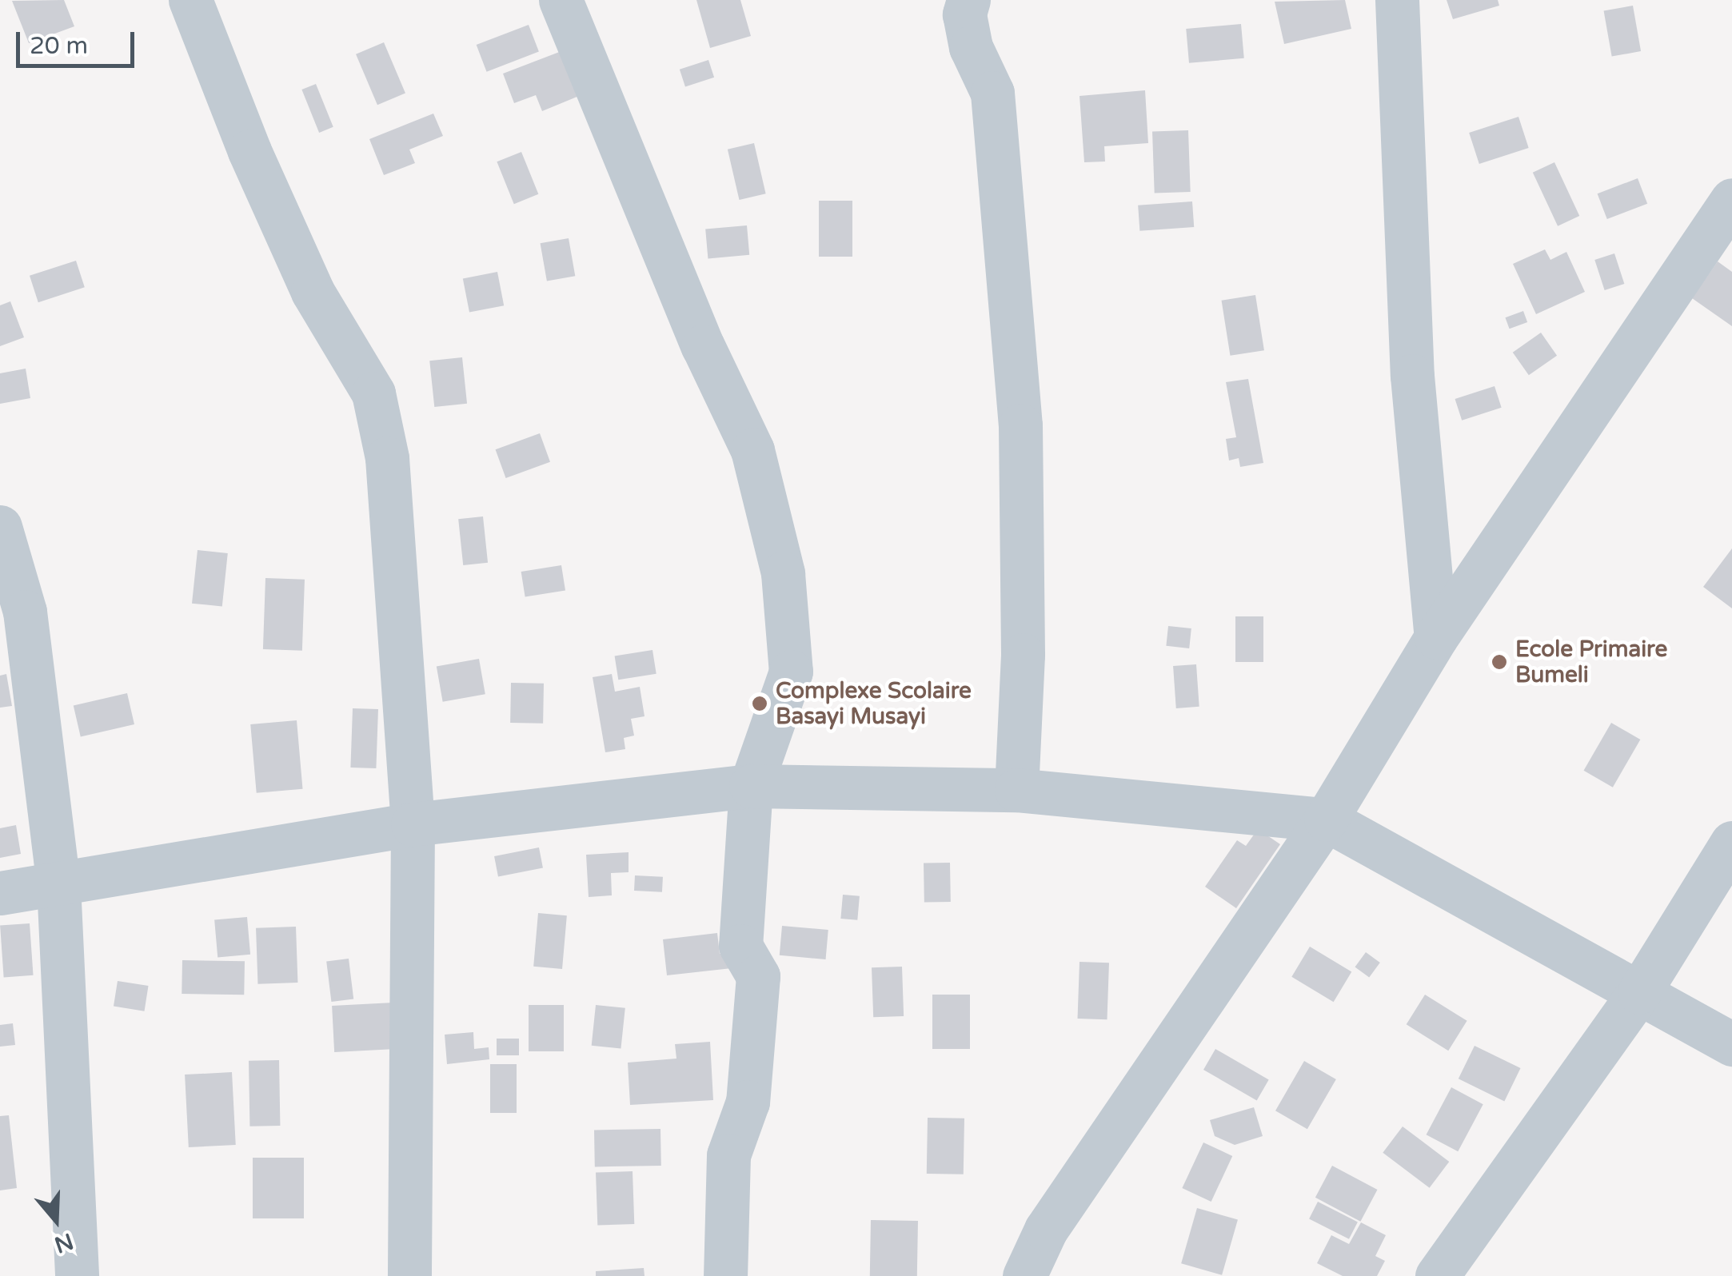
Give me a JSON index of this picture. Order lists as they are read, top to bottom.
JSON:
{
  "places": ["Ecole Primaire Bumeli", "Complexe Scolaire Basayi Musayi"],
  "scale_bar": "20 m",
  "north": "bottom"
}
